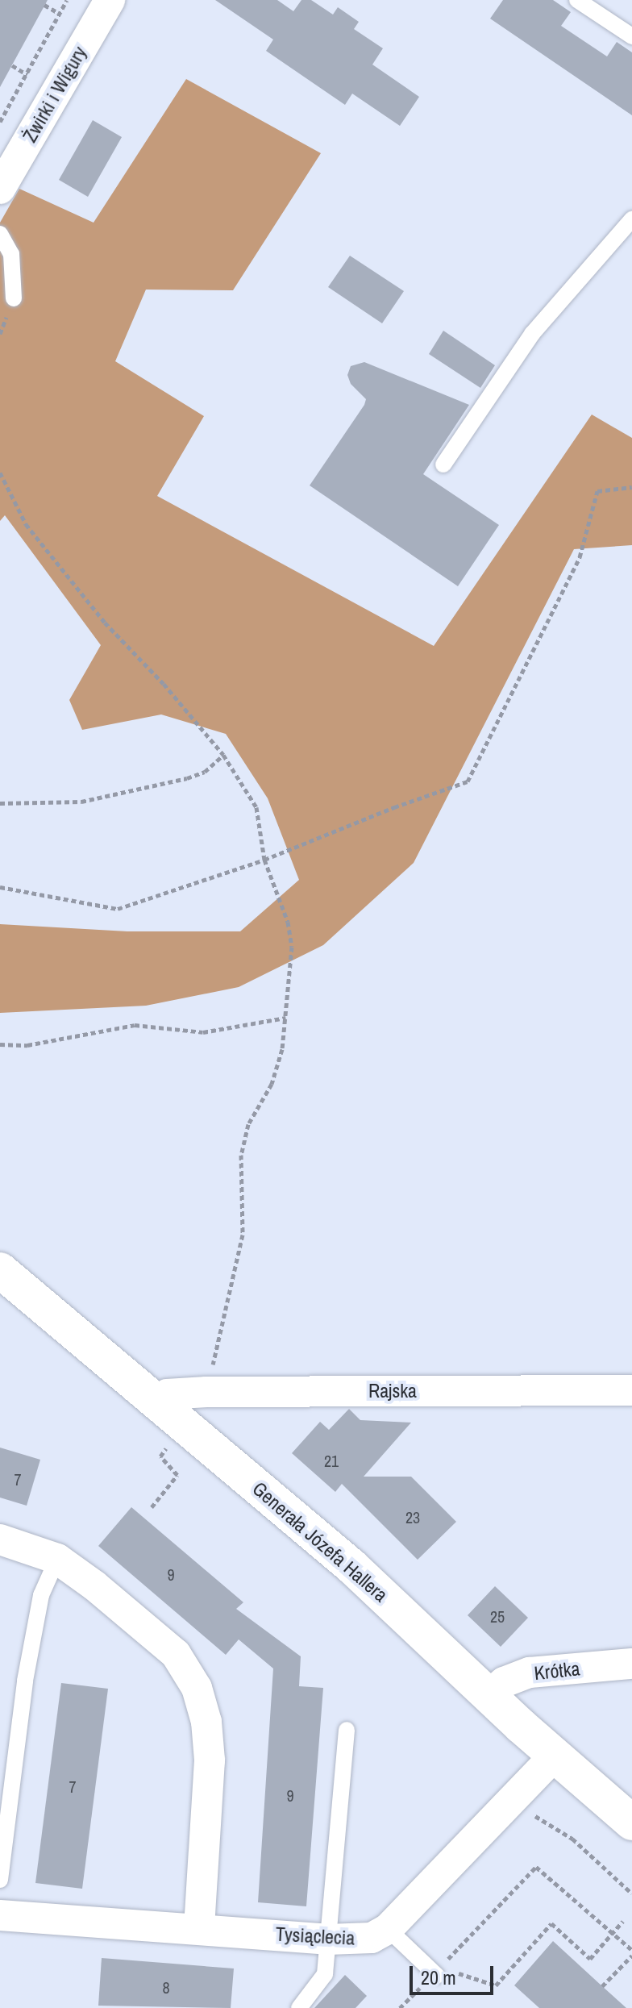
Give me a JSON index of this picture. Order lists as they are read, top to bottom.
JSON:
{
  "streets": {
    "street": [
      "Żwirki i Wigury",
      "Rajska",
      "Generała Józefa Hallera",
      "Krótka",
      "Tysiąclecia"
    ]
  },
  "crossings": [
    ["Rajska", "Generała Józefa Hallera"],
    ["Generała Józefa Hallera", "Krótka"],
    ["Generała Józefa Hallera", "Tysiąclecia"]
  ],
  "house_numbers": [
    "21",
    "7",
    "23",
    "9",
    "25",
    "7",
    "9",
    "8"
  ],
  "scale_bar": "20 m"
}
